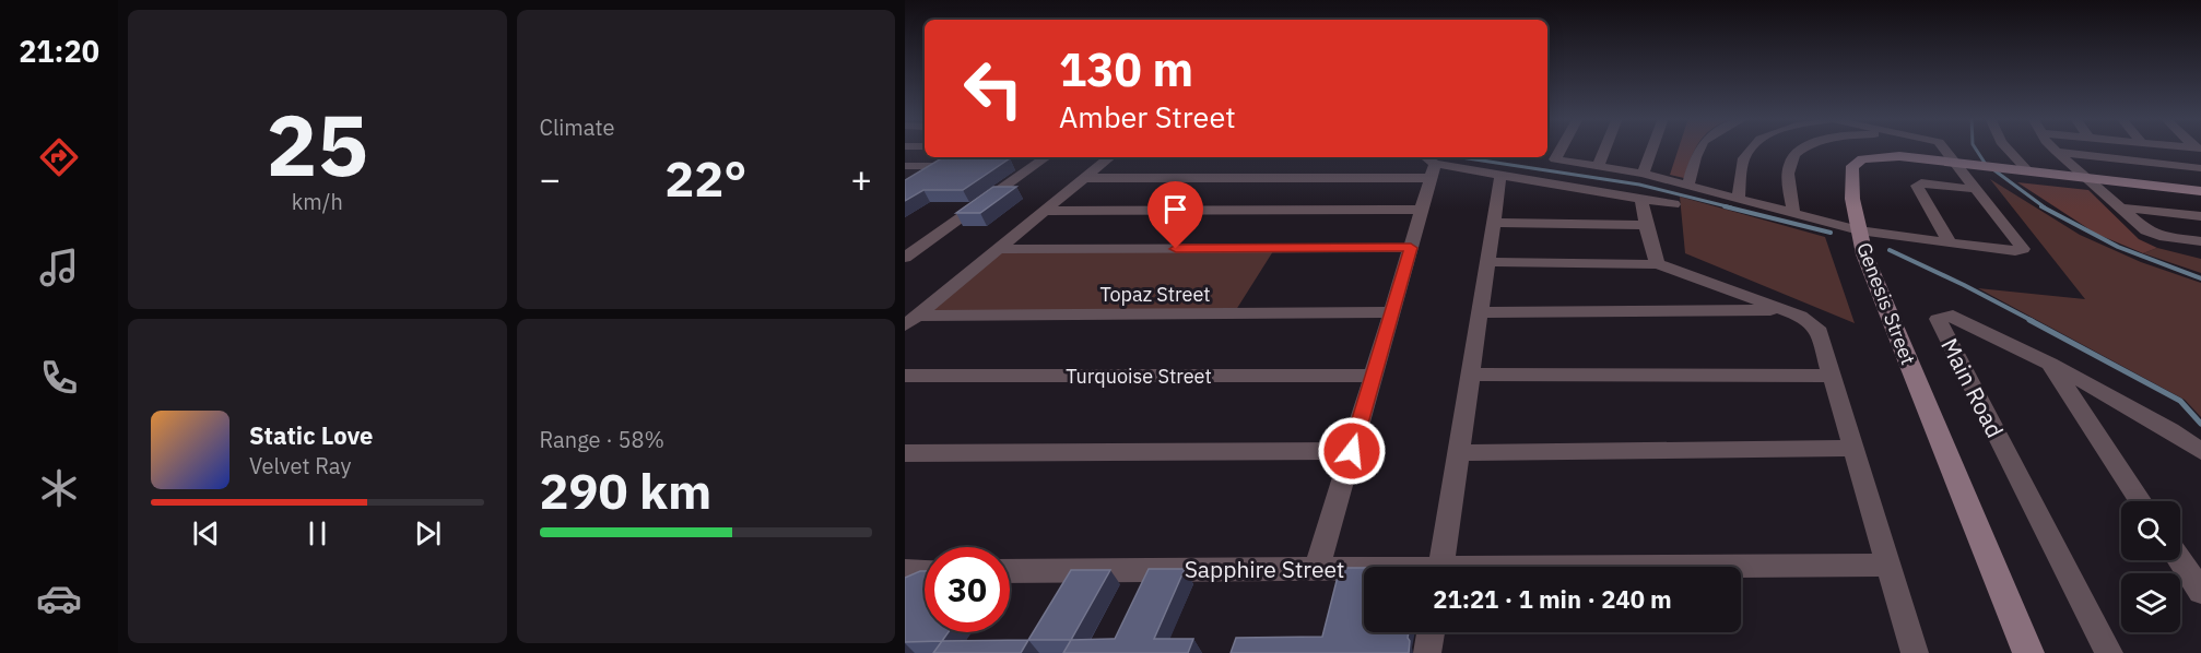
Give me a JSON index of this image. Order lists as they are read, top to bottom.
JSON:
{
  "streets": {
    "street": [
      "Topaz Street",
      "Genesis Street",
      "Turquoise Street",
      "Main Road",
      "Sapphire Street"
    ]
  },
  "page": {
    "tabs": "21:20",
    "tile": [
      ["25", "km/h"],
      "Climate",
      ["Range · 58%", "290 km"]
    ],
    "turn": ["130 m", "Amber Street"],
    "heat": ["−", "22°", "+"],
    "song": ["Static Love", "Velvet Ray"],
    "limit": "30",
    "trip": "21:21 · 1 min · 240 m"
  }
}
